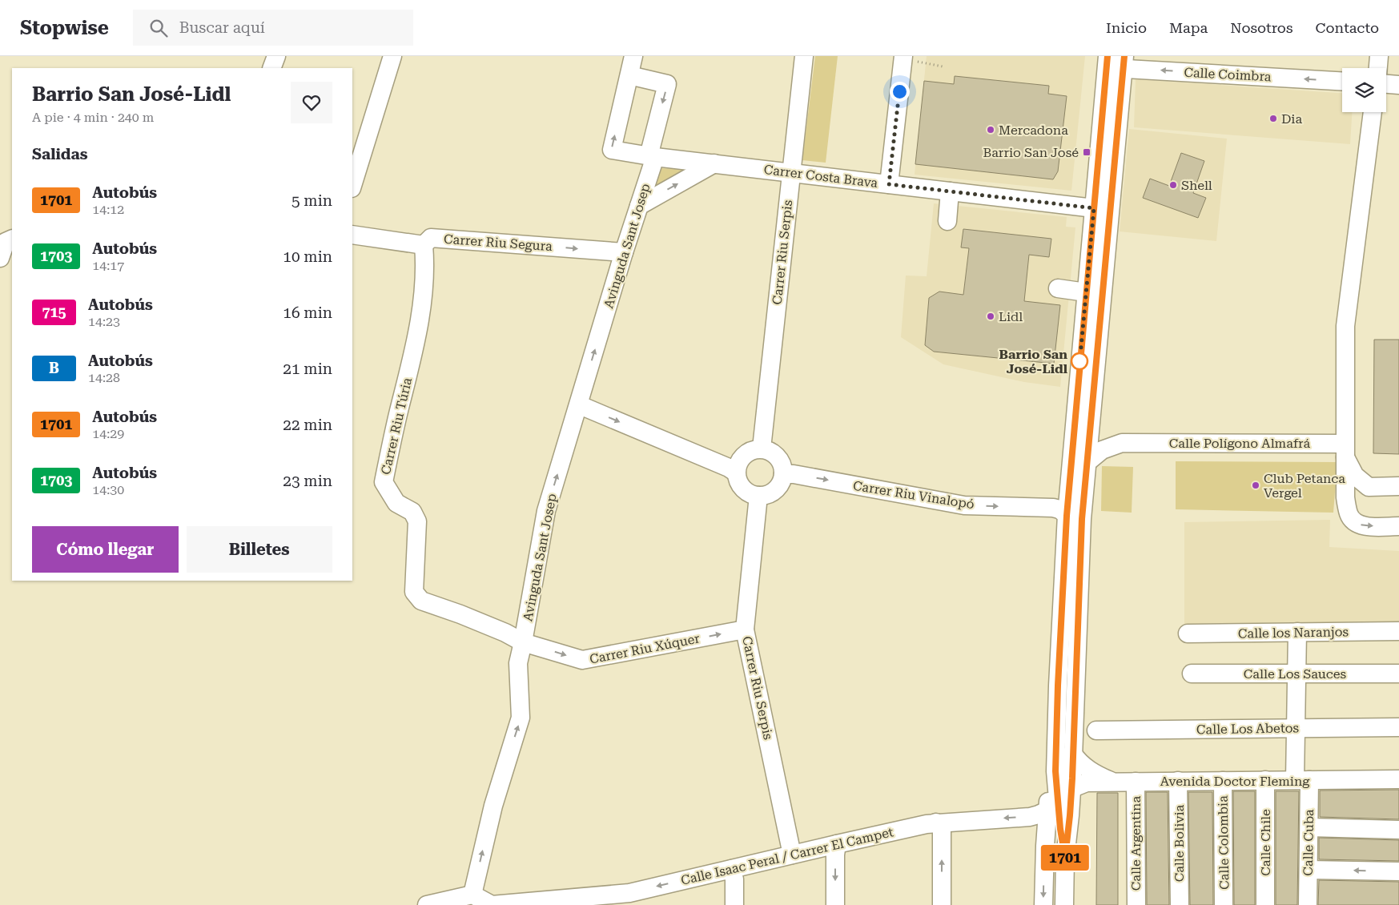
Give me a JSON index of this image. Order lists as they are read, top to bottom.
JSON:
{
  "streets": {
    "street": [
      "Calle Coimbra",
      "Carrer Costa Brava",
      "Carrer Riu Segura",
      "Avinguda Sant Josep",
      "Carrer Riu Serpis",
      "Carrer Riu Túria",
      "Calle Polígono Almafrá",
      "Carrer Riu Vinalopó",
      "Calle los Naranjos",
      "Carrer Riu Xúquer",
      "Calle Los Sauces",
      "Calle Los Abetos",
      "Avenida Doctor Fleming",
      "Calle Colombia",
      "Calle Chile",
      "Calle Cuba",
      "Calle Argentina",
      "Calle Bolivia",
      "Calle Isaac Peral / Carrer El Campet"
    ]
  },
  "crossings": [
    ["Carrer Costa Brava", "Avinguda Sant Josep"],
    ["Carrer Costa Brava", "Carrer Riu Serpis"],
    ["Carrer Riu Segura", "Avinguda Sant Josep"],
    ["Carrer Riu Segura", "Carrer Riu Túria"],
    ["Avinguda Sant Josep", "Carrer Riu Túria"],
    ["Avinguda Sant Josep", "Carrer Riu Xúquer"],
    ["Avinguda Sant Josep", "Calle Isaac Peral / Carrer El Campet"],
    ["Carrer Riu Serpis", "Carrer Riu Vinalopó"],
    ["Carrer Riu Serpis", "Carrer Riu Xúquer"],
    ["Carrer Riu Serpis", "Calle Isaac Peral / Carrer El Campet"],
    ["Carrer Riu Túria", "Carrer Riu Xúquer"],
    ["Calle los Naranjos", "Calle Cuba"],
    ["Calle Los Sauces", "Calle Cuba"],
    ["Calle Los Abetos", "Calle Cuba"],
    ["Avenida Doctor Fleming", "Calle Colombia"],
    ["Avenida Doctor Fleming", "Calle Chile"],
    ["Avenida Doctor Fleming", "Calle Cuba"],
    ["Avenida Doctor Fleming", "Calle Argentina"],
    ["Avenida Doctor Fleming", "Calle Bolivia"]
  ],
  "one_way": [
    "Calle Coimbra",
    "Carrer Riu Segura",
    "Carrer Riu Vinalopó",
    "Carrer Riu Xúquer",
    "Calle Isaac Peral / Carrer El Campet"
  ],
  "places": {
    "other": [
      "Dia",
      "Mercadona",
      "Shell",
      "Lidl",
      "Barrio San José-Lidl",
      "Club Petanca Vergel"
    ],
    "transit": ["Barrio San José"]
  },
  "lines": ["bus line 1701"],
  "page": {
    "header": "Stopwise",
    "search": "Buscar aquí",
    "nav": [
      "Inicio",
      "Mapa",
      "Nosotros",
      "Contacto"
    ],
    "on_map": "1701",
    "heading": [
      ["Barrio San José-Lidl", "A pie · 4 min · 240 m"],
      "Salidas"
    ],
    "list": [
      {
        "mark": "1701",
        "name": "Autobús",
        "note": "14:12",
        "value": "5 min"
      },
      {
        "mark": "1703",
        "name": "Autobús",
        "note": "14:17",
        "value": "10 min"
      },
      {
        "mark": "715",
        "name": "Autobús",
        "note": "14:23",
        "value": "16 min"
      },
      {
        "mark": "B",
        "name": "Autobús",
        "note": "14:28",
        "value": "21 min"
      },
      {
        "mark": "1701",
        "name": "Autobús",
        "note": "14:29",
        "value": "22 min"
      },
      {
        "mark": "1703",
        "name": "Autobús",
        "note": "14:30",
        "value": "23 min"
      }
    ],
    "buttons": ["Cómo llegar", "Billetes"]
  }
}
